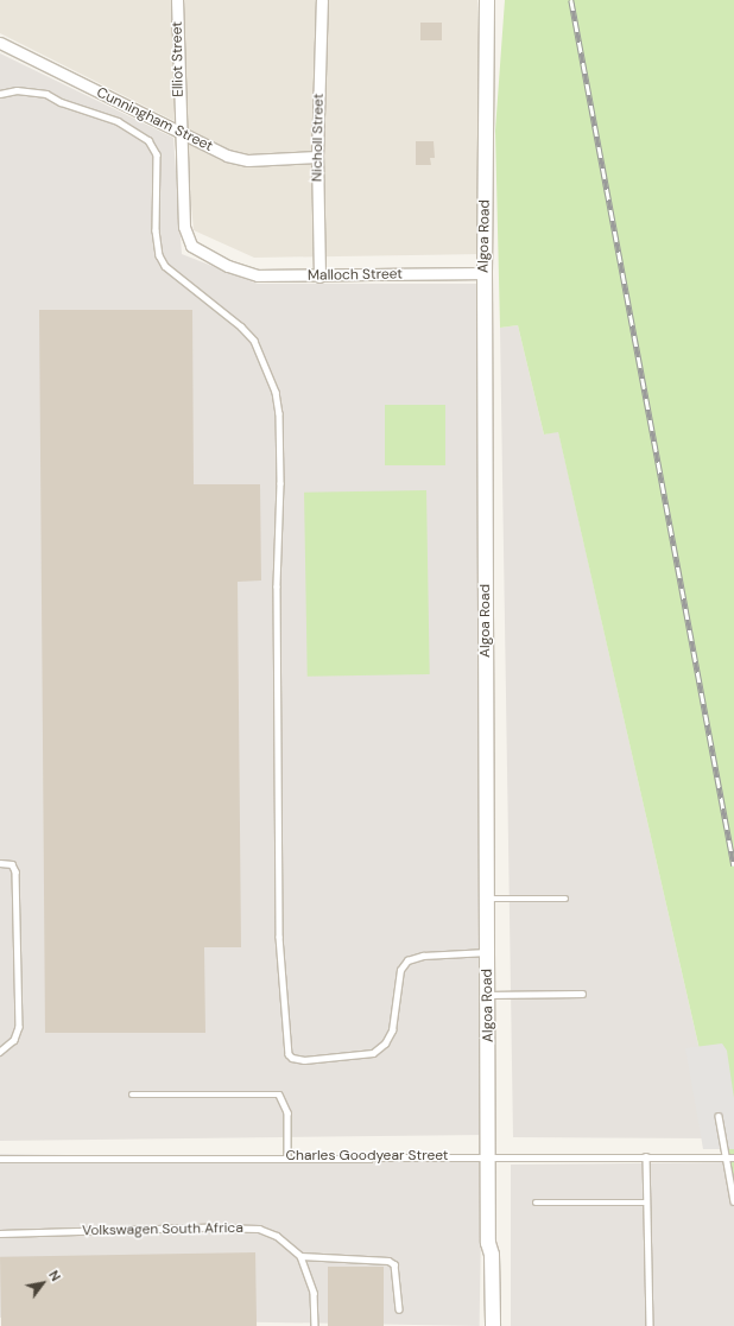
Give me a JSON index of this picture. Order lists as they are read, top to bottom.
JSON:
{
  "streets": {
    "street": [
      "Elliot Street",
      "Cunningham Street",
      "Nicholl Street",
      "Algoa Road",
      "Malloch Street"
    ],
    "lane": ["Charles Goodyear Street", "Volkswagen South Africa"]
  },
  "crossings": [
    ["Elliot Street", "Cunningham Street"],
    ["Elliot Street", "Malloch Street"],
    ["Cunningham Street", "Nicholl Street"],
    ["Nicholl Street", "Malloch Street"],
    ["Algoa Road", "Malloch Street"],
    ["Algoa Road", "Charles Goodyear Street"]
  ],
  "north": "top right"
}
